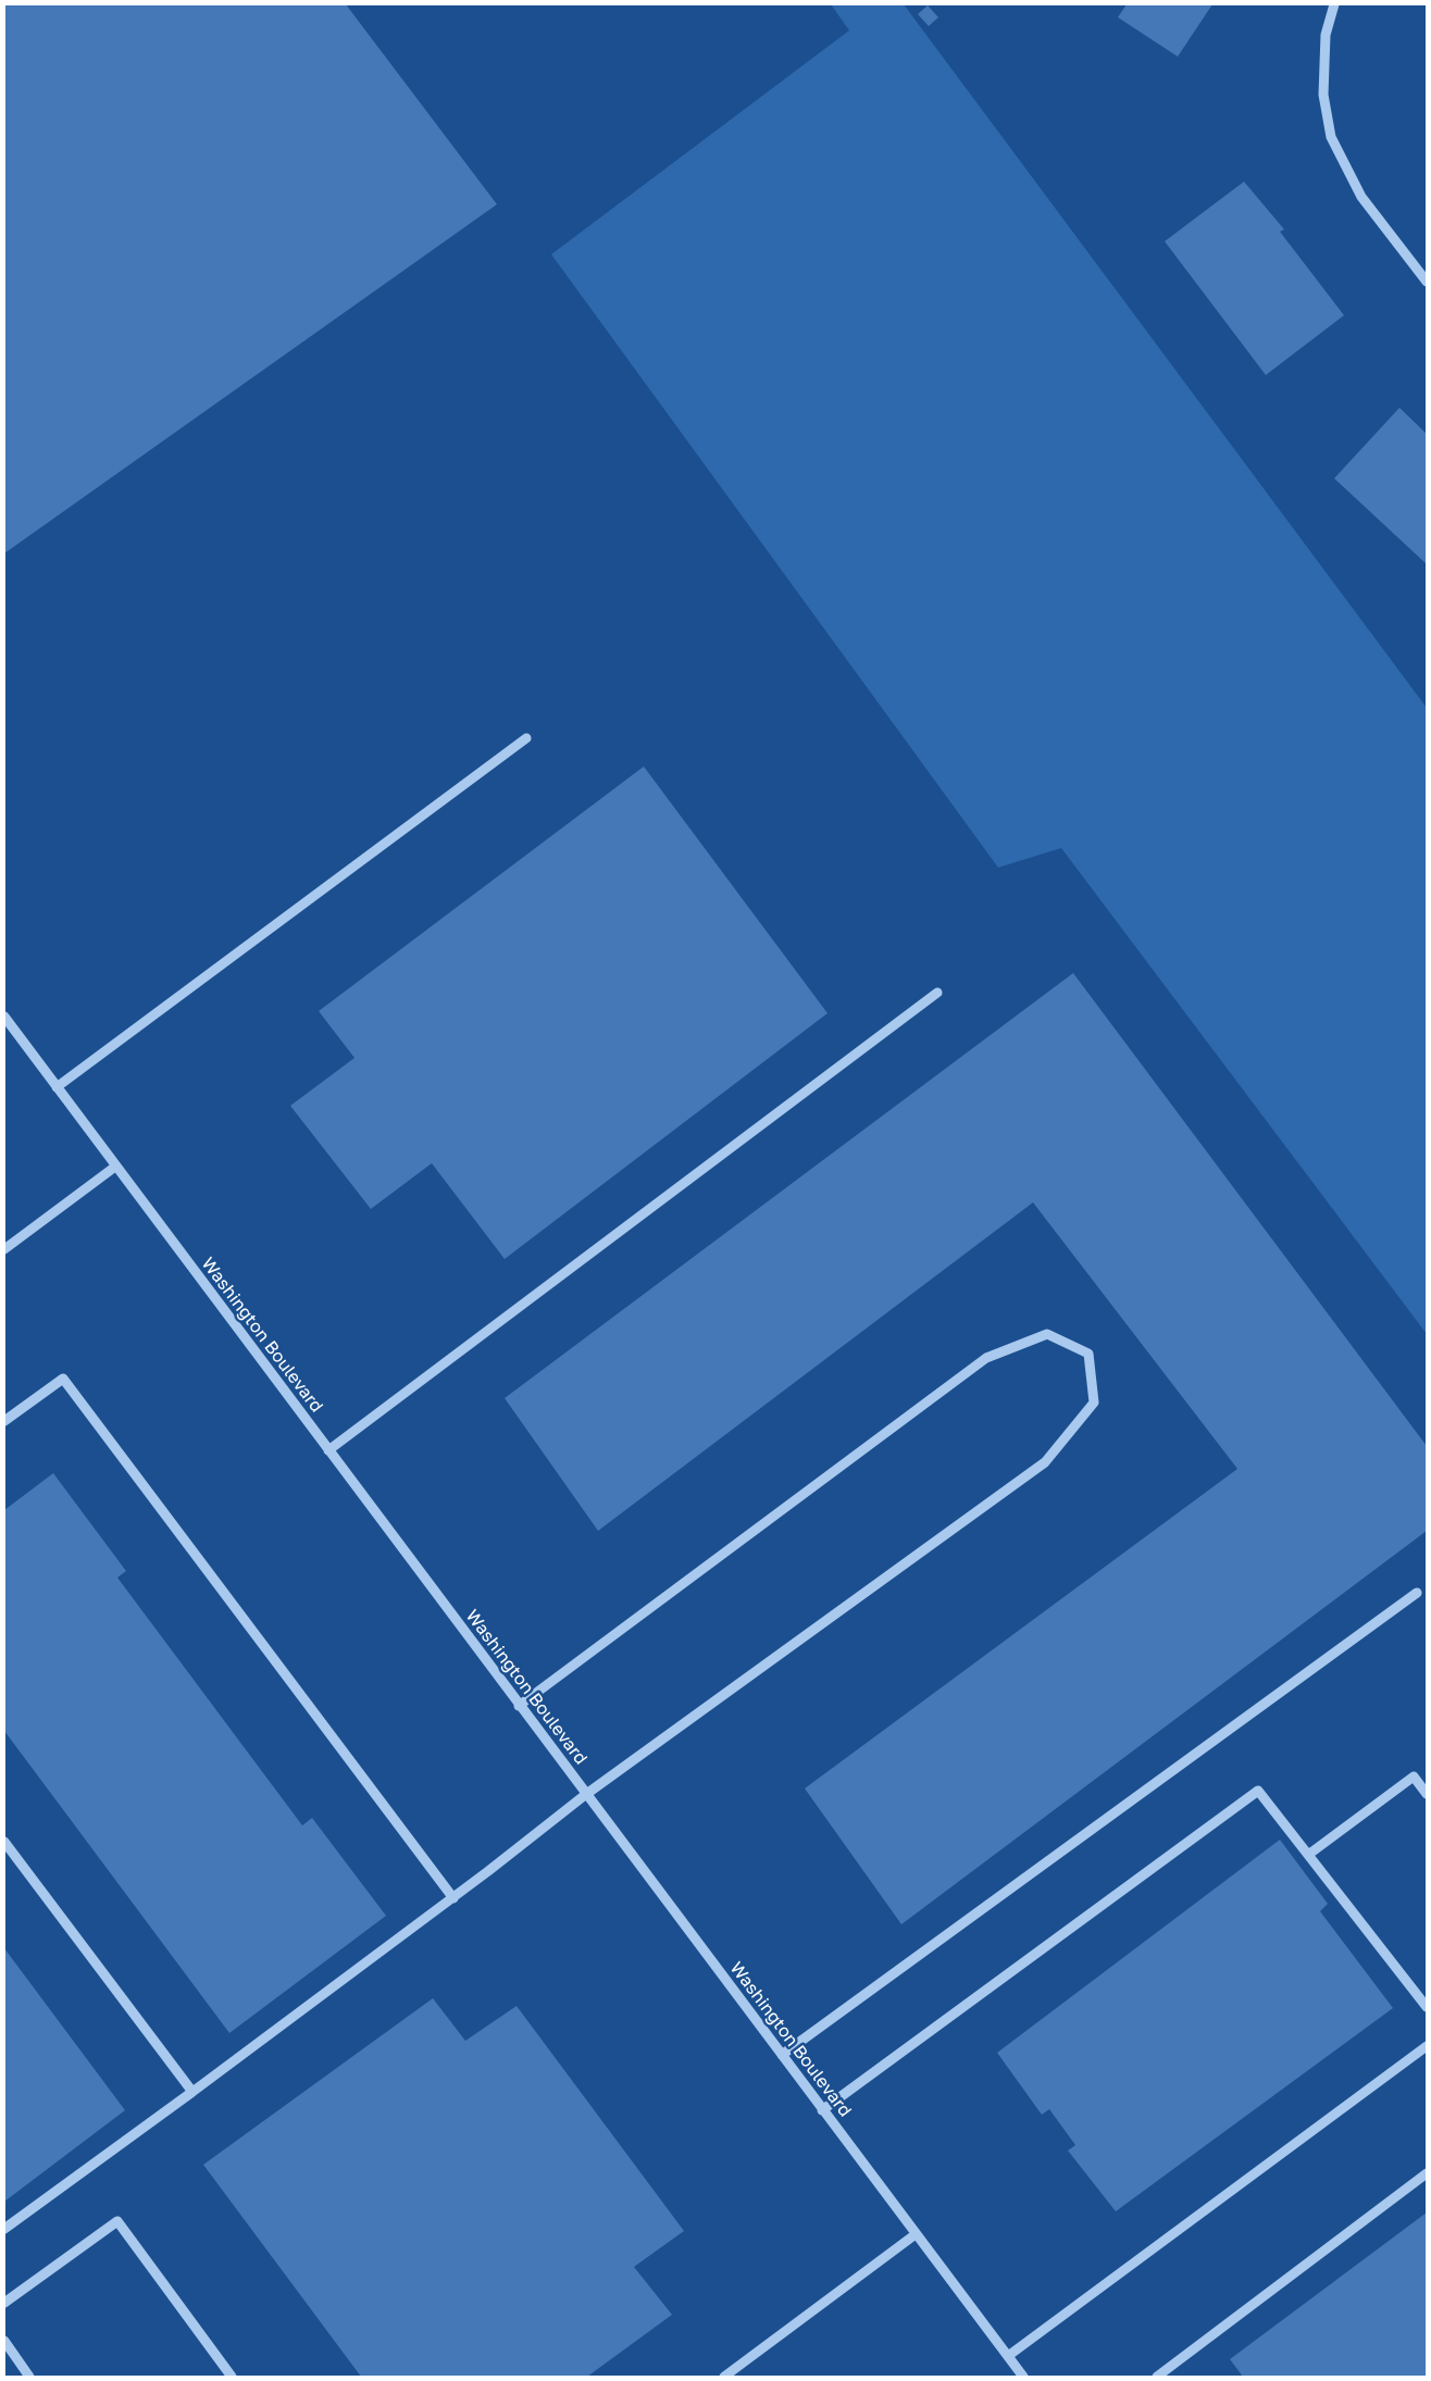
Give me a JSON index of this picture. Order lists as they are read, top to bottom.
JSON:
{
  "streets": {
    "street": ["Washington Boulevard"]
  }
}
